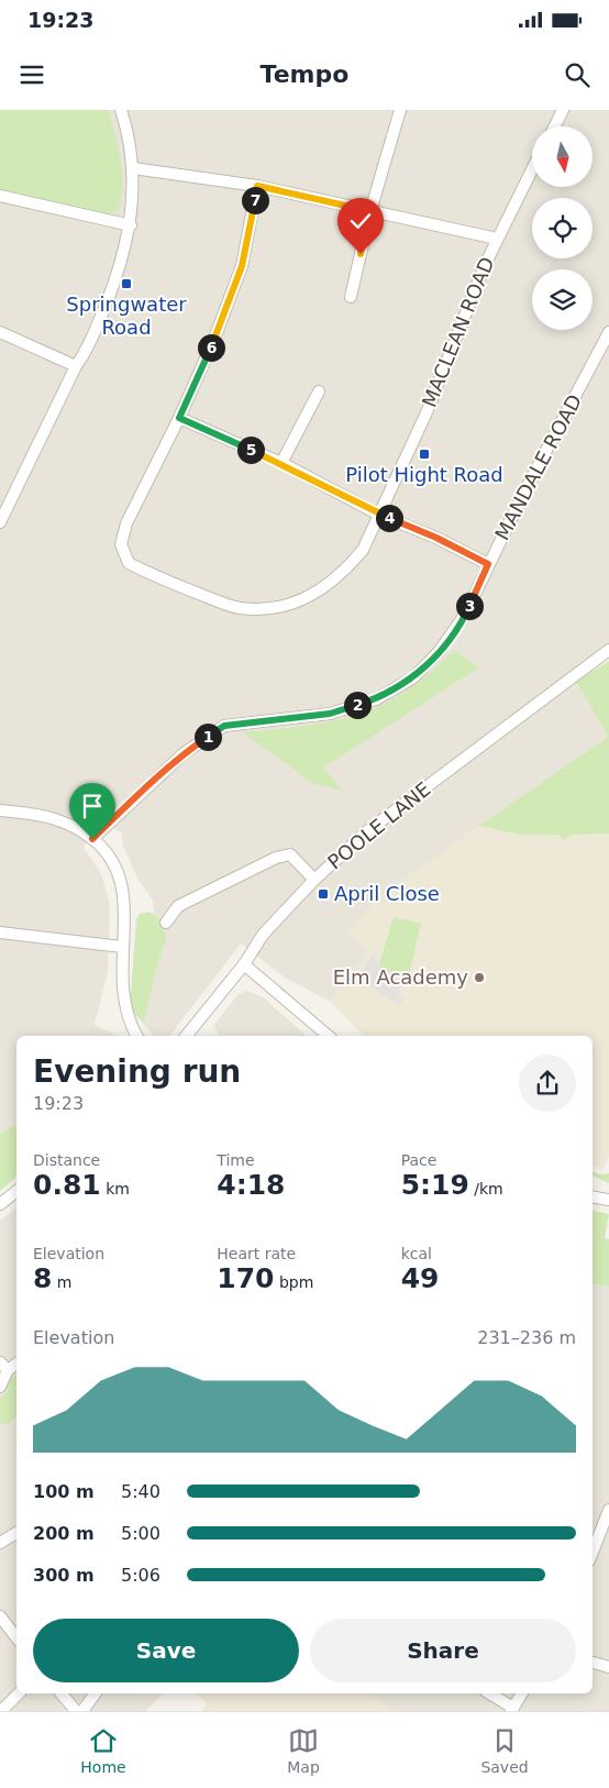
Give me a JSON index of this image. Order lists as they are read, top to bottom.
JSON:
{
  "streets": {
    "street": ["MACLEAN ROAD", "MANDALE ROAD", "POOLE LANE"]
  },
  "crossings": [
    ["MACLEAN ROAD", "MANDALE ROAD"]
  ],
  "places": {
    "transit": ["Springwater Road", "Pilot Hight Road", "April Close"],
    "other": ["Elm Academy"]
  },
  "north": "bottom",
  "page": {
    "status": "19:23",
    "header": "Tempo",
    "pins": [
      "7",
      "6",
      "5",
      "4",
      "3",
      "2",
      "1"
    ],
    "heading": ["Evening run", "19:23"],
    "stats": [
      ["Distance", "0.81 km"],
      ["Time", "4:18"],
      ["Pace", "5:19 /km"],
      ["Elevation", "8 m"],
      ["Heart rate", "170 bpm"],
      ["kcal", "49"]
    ],
    "chart": ["Elevation", "231–236 m"],
    "list": [
      {
        "name": "100 m",
        "note": "5:40"
      },
      {
        "name": "200 m",
        "note": "5:00"
      },
      {
        "name": "300 m",
        "note": "5:06"
      }
    ],
    "buttons": ["Save", "Share"],
    "tabs": ["Home", "Map", "Saved"]
  }
}
